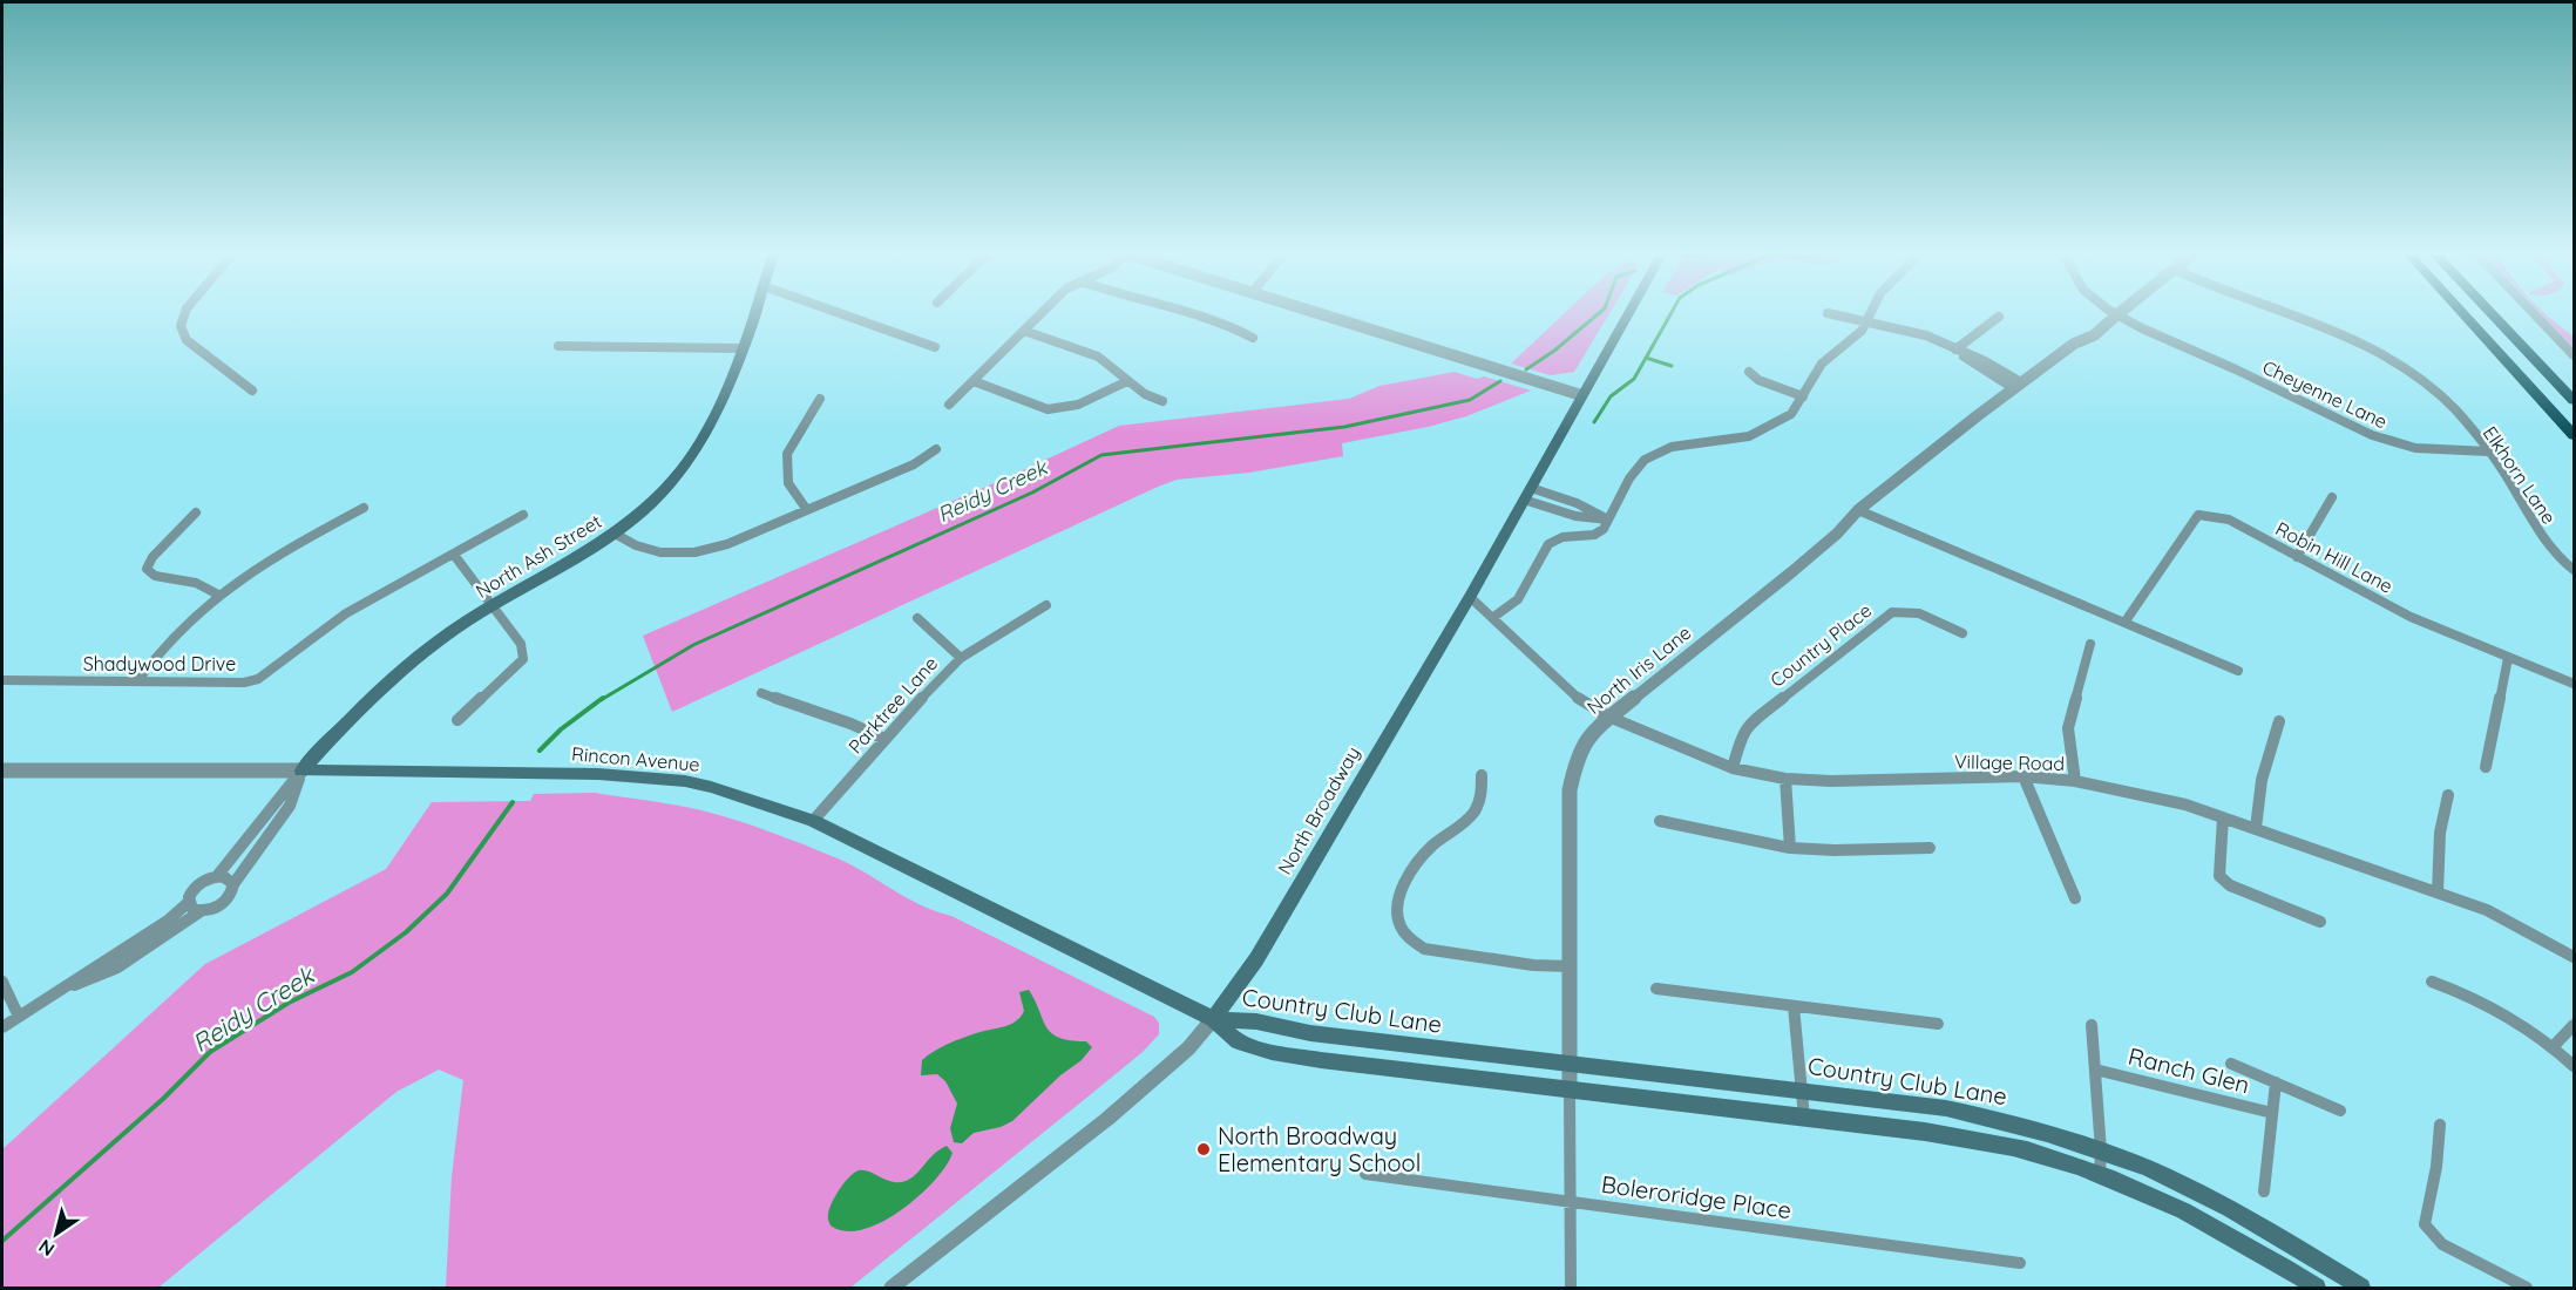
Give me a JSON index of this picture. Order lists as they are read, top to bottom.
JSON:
{
  "streets": {
    "main road": [
      "North Ash Street",
      "Rincon Avenue",
      "North Broadway",
      "Country Club Lane"
    ],
    "street": [
      "Cheyenne Lane",
      "Elkhorn Lane",
      "Robin Hill Lane",
      "Country Place",
      "Shadywood Drive",
      "North Iris Lane",
      "Parktree Lane",
      "Village Road",
      "Ranch Glen",
      "Boleroridge Place"
    ]
  },
  "crossings": [
    ["Cheyenne Lane", "Elkhorn Lane"],
    ["Cheyenne Lane", "North Iris Lane"],
    ["North Ash Street", "Rincon Avenue"],
    ["Country Place", "Village Road"],
    ["North Iris Lane", "Village Road"],
    ["North Iris Lane", "Country Club Lane"],
    ["North Iris Lane", "Boleroridge Place"],
    ["Parktree Lane", "Rincon Avenue"],
    ["Rincon Avenue", "North Broadway"],
    ["Rincon Avenue", "Country Club Lane"],
    ["Village Road", "North Broadway"],
    ["North Broadway", "Country Club Lane"]
  ],
  "water": ["Reidy Creek"],
  "places": ["North Broadway Elementary School"],
  "north": "bottom left"
}
